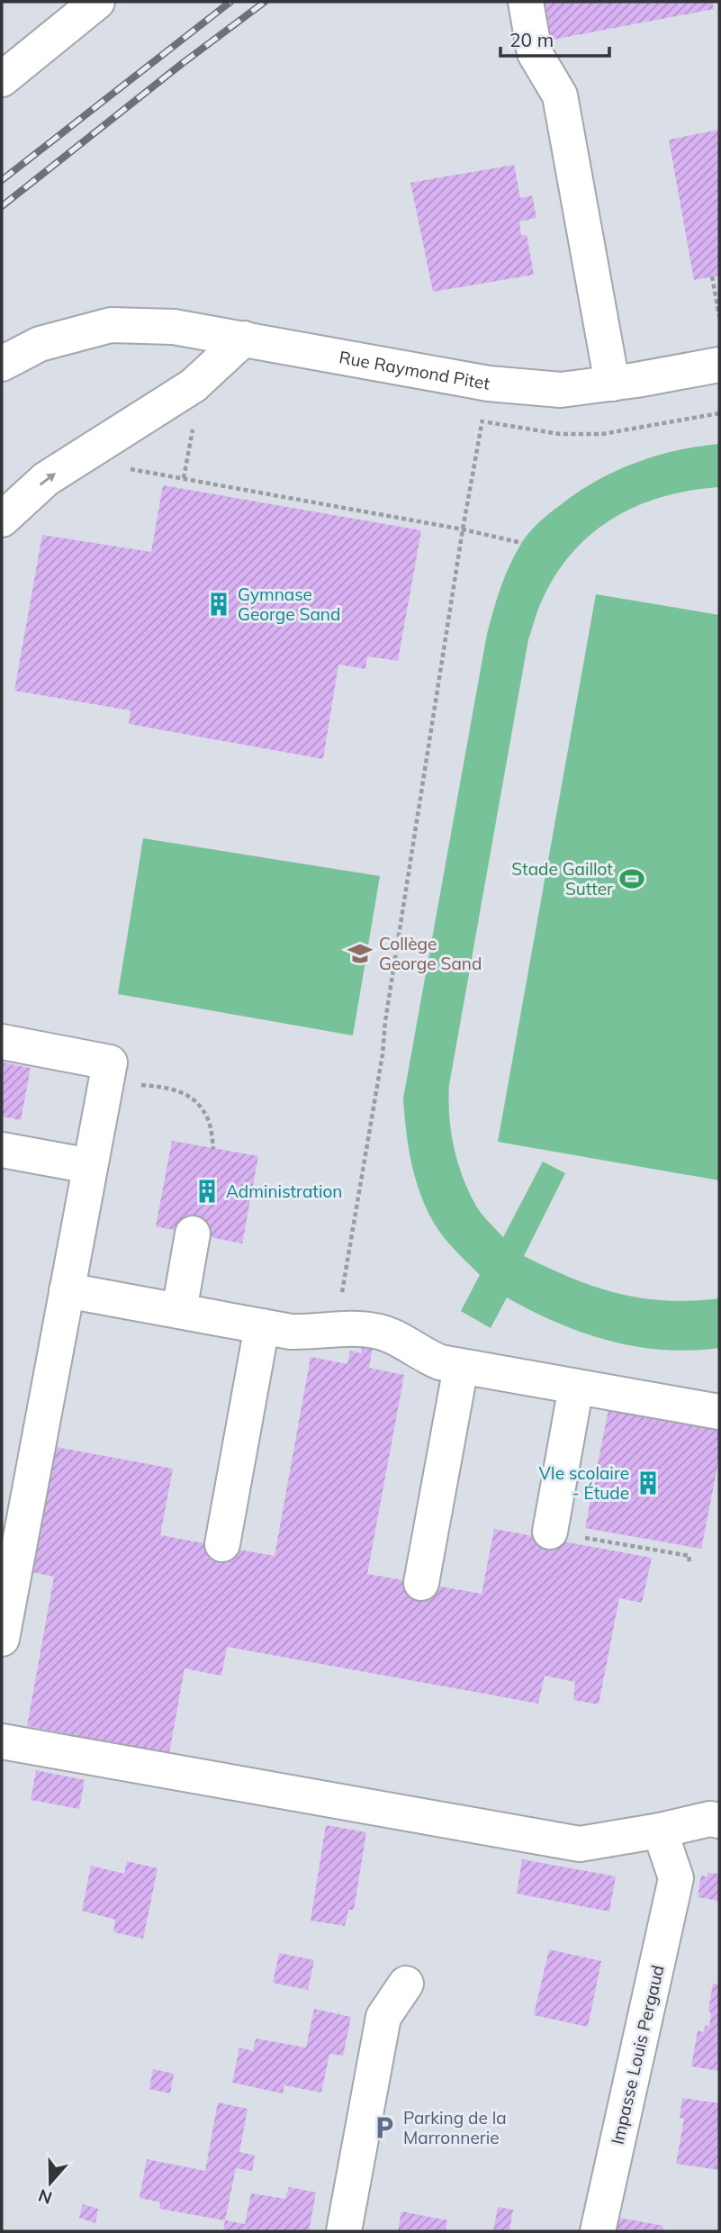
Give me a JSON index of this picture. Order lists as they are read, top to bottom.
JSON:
{
  "streets": {
    "street": ["Rue Raymond Pitet", "Impasse Louis Pergaud"]
  },
  "places": {
    "building": ["Gymnase George Sand", "Administration", "VIe scolaire - Étude"],
    "sports": ["Stade Gaillot Sutter"],
    "school or university": ["Collège George Sand"],
    "parking": ["Parking de la Marronnerie"]
  },
  "scale_bar": "20 m",
  "north": "bottom"
}
